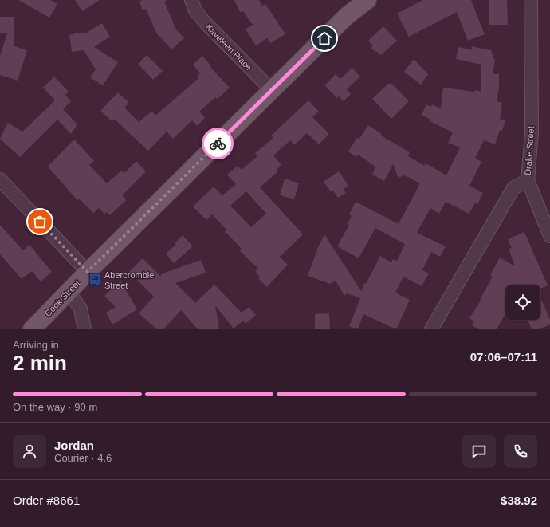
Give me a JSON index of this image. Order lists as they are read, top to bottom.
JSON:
{
  "streets": {
    "main road": ["Cook Street"],
    "street": ["Kayeleen Place", "Drake Street"]
  },
  "crossings": [
    ["Kayeleen Place", "Cook Street"]
  ],
  "places": {
    "bus stop": ["Abercrombie Street"]
  },
  "page": {
    "heading": ["2 min", "Arriving in", "07:06–07:11"],
    "panel": [
      "Jordan",
      "Courier · 4.6",
      "Order #8661",
      "$38.92"
    ],
    "bar": "On the way · 90 m"
  }
}
